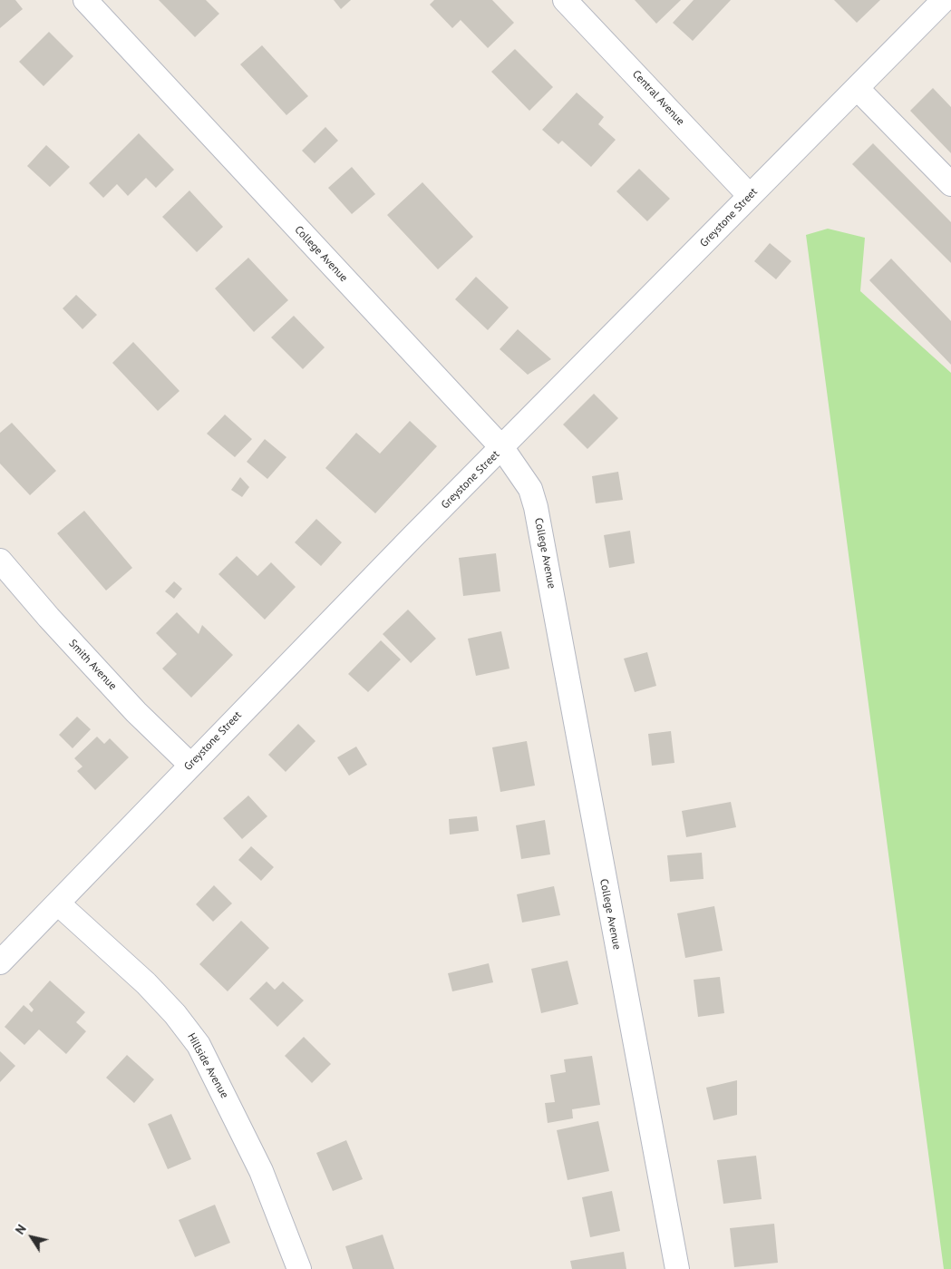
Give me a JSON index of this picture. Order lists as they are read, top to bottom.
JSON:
{
  "streets": {
    "street": [
      "Central Avenue",
      "Greystone Street",
      "College Avenue",
      "Smith Avenue",
      "Hillside Avenue"
    ]
  },
  "crossings": [
    ["Central Avenue", "Greystone Street"],
    ["Greystone Street", "College Avenue"],
    ["Greystone Street", "Smith Avenue"],
    ["Greystone Street", "Hillside Avenue"]
  ],
  "north": "top left"
}
